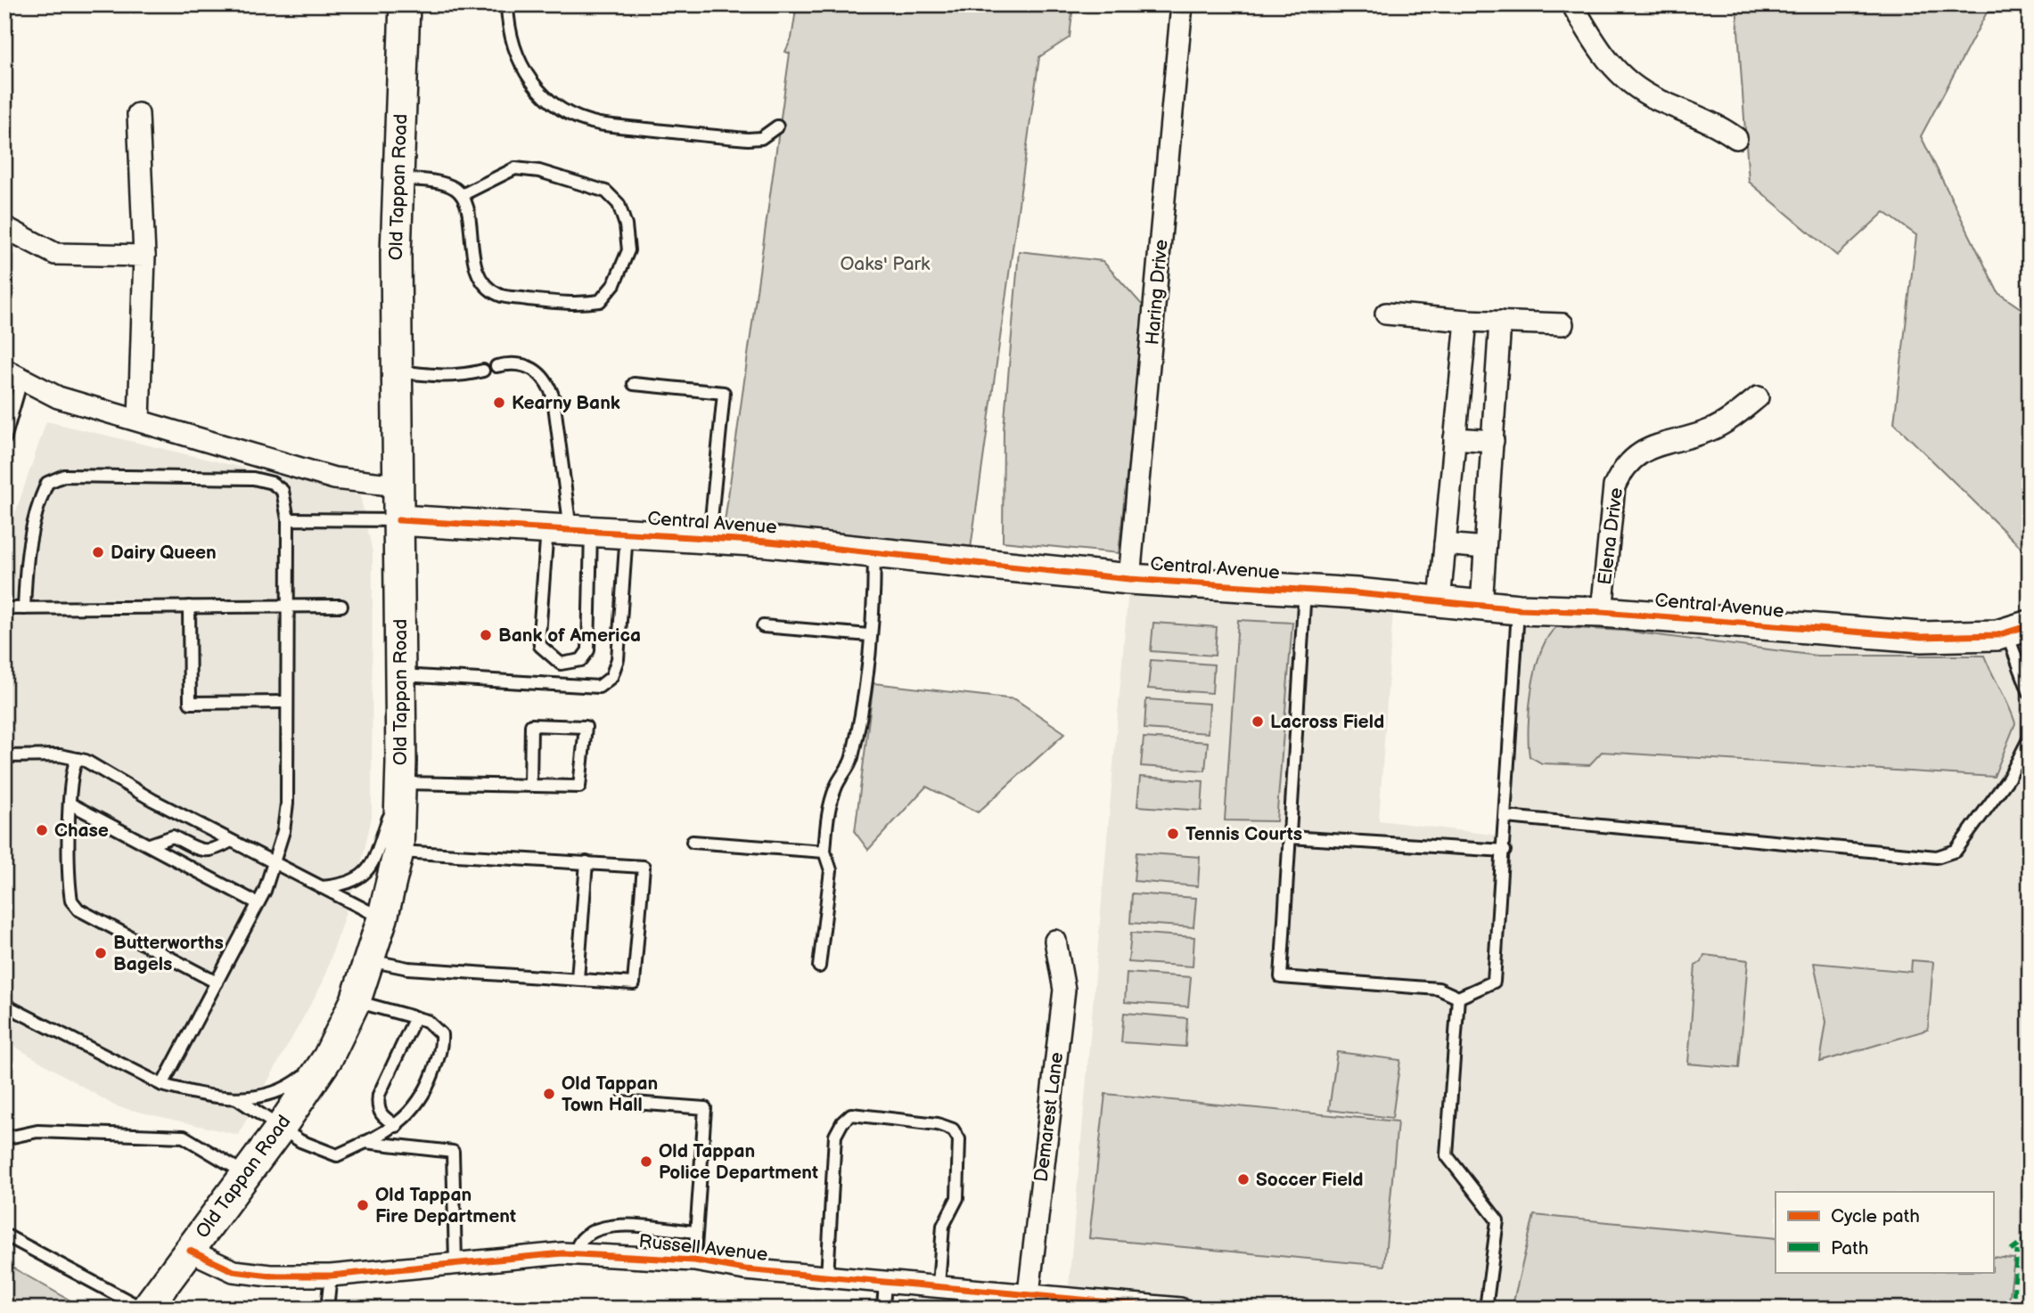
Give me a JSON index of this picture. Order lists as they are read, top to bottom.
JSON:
{
  "streets": {
    "street": [
      "Old Tappan Road",
      "Haring Drive",
      "Central Avenue",
      "Elena Drive",
      "Demarest Lane",
      "Russell Avenue"
    ]
  },
  "crossings": [
    ["Old Tappan Road", "Central Avenue"],
    ["Old Tappan Road", "Russell Avenue"],
    ["Haring Drive", "Central Avenue"],
    ["Central Avenue", "Elena Drive"],
    ["Demarest Lane", "Russell Avenue"]
  ],
  "parks": ["Oaks' Park"],
  "places": [
    "Kearny Bank",
    "Dairy Queen",
    "Bank of America",
    "Lacross Field",
    "Chase",
    "Tennis Courts",
    "Butterworths Bagels",
    "Old Tappan Town Hall",
    "Old Tappan Police Department",
    "Soccer Field",
    "Old Tappan Fire Department"
  ],
  "legend": ["Cycle path", "Path"]
}
